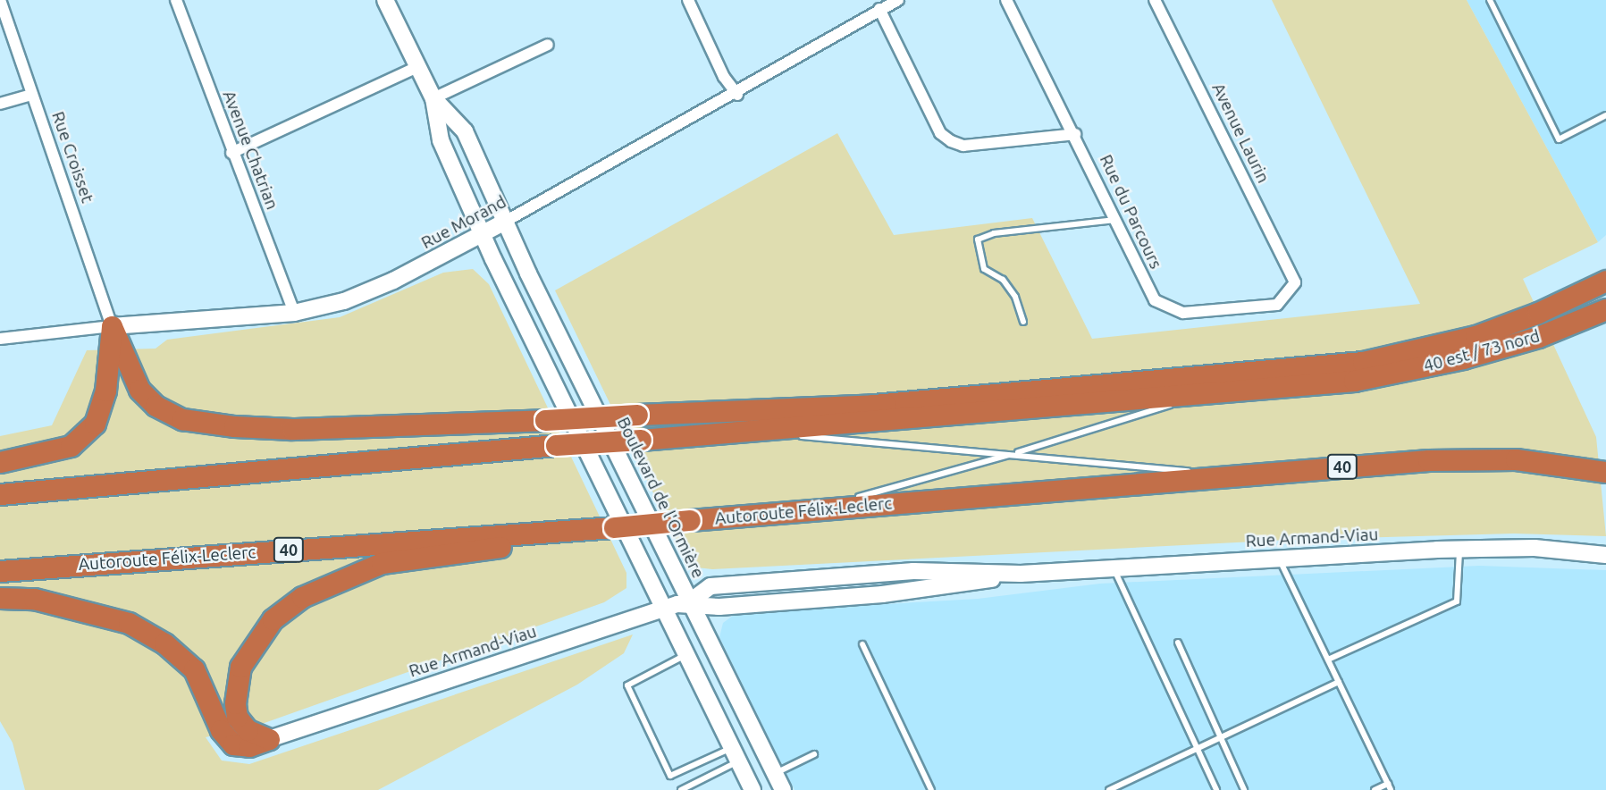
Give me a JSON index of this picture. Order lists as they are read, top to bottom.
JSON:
{
  "streets": {
    "highway": ["40 est / 73 nord", "40", "Autoroute Félix-Leclerc"],
    "street": [
      "Avenue Laurin",
      "Avenue Chatrian",
      "Rue Croisset",
      "Rue du Parcours",
      "Rue Morand",
      "Boulevard de l'Ormière",
      "Rue Armand-Viau"
    ]
  },
  "crossings": [
    ["Avenue Laurin", "Rue du Parcours"],
    ["Avenue Chatrian", "Rue Morand"],
    ["Rue Croisset", "Rue Morand"],
    ["Rue Morand", "Boulevard de l'Ormière"],
    ["Boulevard de l'Ormière", "Rue Armand-Viau"]
  ]
}
